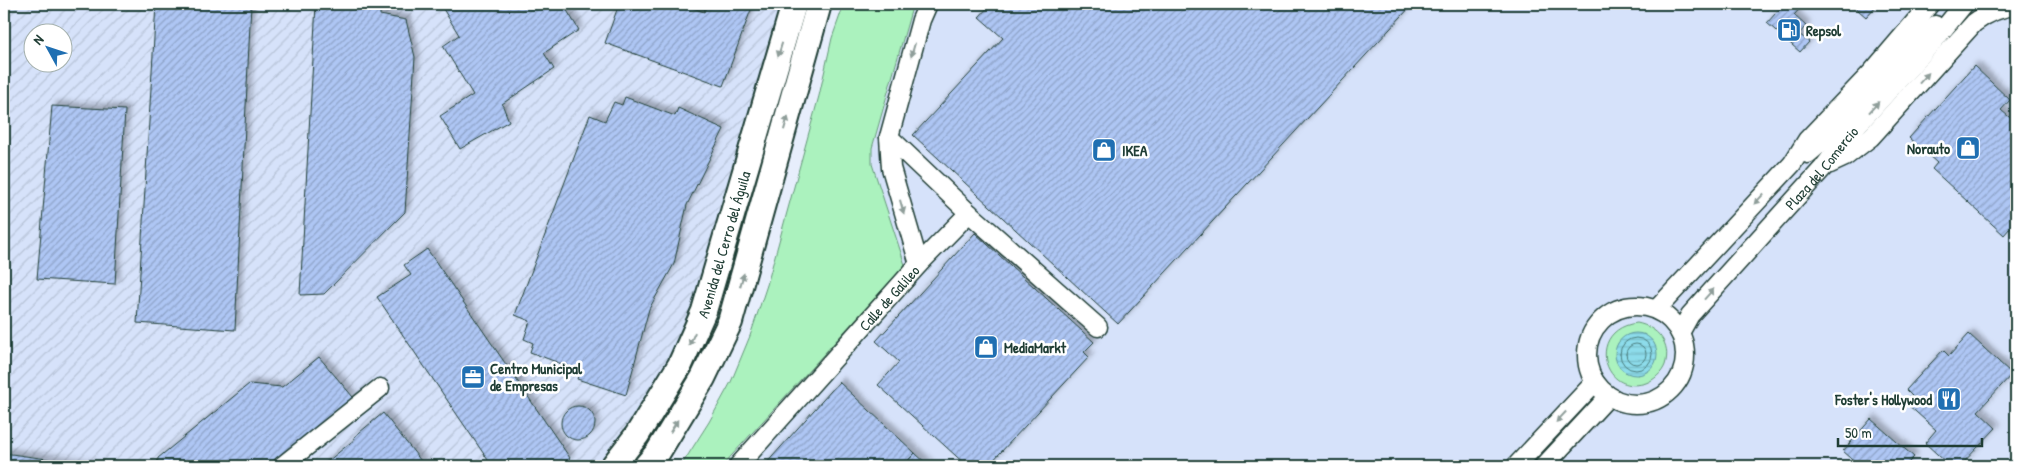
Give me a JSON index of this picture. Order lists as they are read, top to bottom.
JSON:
{
  "streets": {
    "main road": ["Avenida del Cerro del Águila"],
    "street": ["Plaza del Comercio", "Calle de Galileo"]
  },
  "one_way": ["Calle de Galileo"],
  "places": {
    "fuel station": ["Repsol"],
    "shop": ["Norauto", "IKEA", "MediaMarkt"],
    "office": ["Centro Municipal de Empresas"],
    "restaurant": ["Foster's Hollywood"]
  },
  "scale_bar": "50 m",
  "north": "top left"
}
